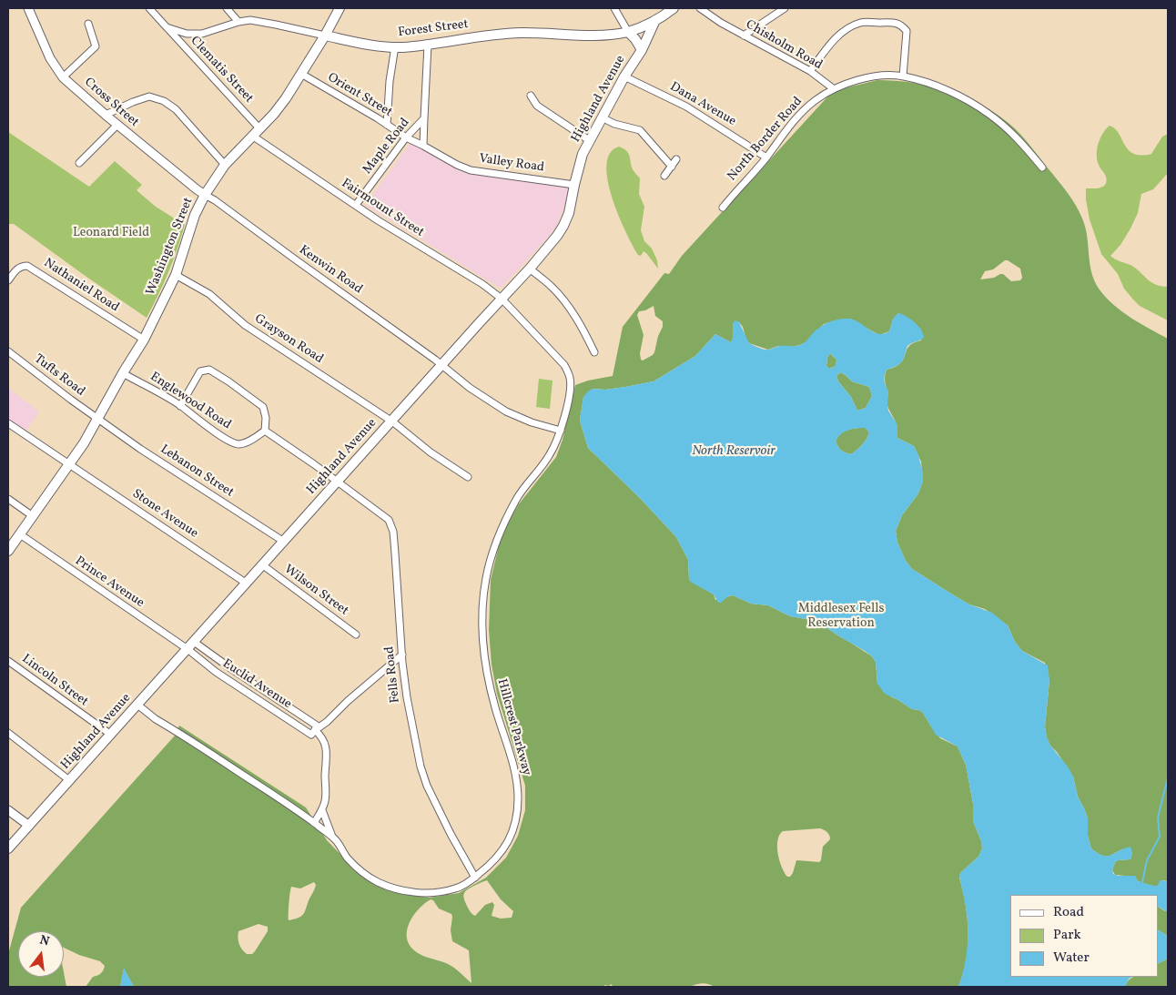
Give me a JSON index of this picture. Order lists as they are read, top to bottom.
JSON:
{
  "streets": {
    "main road": ["Forest Street", "Highland Avenue", "Washington Street"],
    "street": [
      "Chisholm Road",
      "Clematis Street",
      "Orient Street",
      "Cross Street",
      "Dana Avenue",
      "North Border Road",
      "Maple Road",
      "Valley Road",
      "Fairmount Street",
      "Kenwin Road",
      "Nathaniel Road",
      "Grayson Road",
      "Tufts Road",
      "Englewood Road",
      "Lebanon Street",
      "Stone Avenue",
      "Prince Avenue",
      "Wilson Street",
      "Fells Road",
      "Lincoln Street",
      "Euclid Avenue",
      "Hillcrest Parkway"
    ]
  },
  "crossings": [
    ["Forest Street", "Clematis Street"],
    ["Forest Street", "Highland Avenue"],
    ["Forest Street", "Maple Road"],
    ["Forest Street", "Washington Street"],
    ["Chisholm Road", "North Border Road"],
    ["Clematis Street", "Fairmount Street"],
    ["Clematis Street", "Washington Street"],
    ["Orient Street", "Maple Road"],
    ["Orient Street", "Valley Road"],
    ["Orient Street", "Washington Street"],
    ["Highland Avenue", "Dana Avenue"],
    ["Highland Avenue", "Valley Road"],
    ["Highland Avenue", "Fairmount Street"],
    ["Highland Avenue", "Kenwin Road"],
    ["Highland Avenue", "Grayson Road"],
    ["Highland Avenue", "Lebanon Street"],
    ["Highland Avenue", "Stone Avenue"],
    ["Highland Avenue", "Prince Avenue"],
    ["Highland Avenue", "Wilson Street"],
    ["Highland Avenue", "Fells Road"],
    ["Highland Avenue", "Lincoln Street"],
    ["Highland Avenue", "Euclid Avenue"],
    ["Highland Avenue", "Hillcrest Parkway"],
    ["Cross Street", "Washington Street"],
    ["Cross Street", "Kenwin Road"],
    ["Dana Avenue", "North Border Road"],
    ["Maple Road", "Valley Road"],
    ["Maple Road", "Fairmount Street"],
    ["Fairmount Street", "Washington Street"],
    ["Fairmount Street", "Hillcrest Parkway"],
    ["Washington Street", "Kenwin Road"],
    ["Washington Street", "Nathaniel Road"],
    ["Washington Street", "Grayson Road"],
    ["Washington Street", "Tufts Road"],
    ["Washington Street", "Englewood Road"],
    ["Washington Street", "Lebanon Street"],
    ["Washington Street", "Stone Avenue"],
    ["Washington Street", "Prince Avenue"],
    ["Kenwin Road", "Hillcrest Parkway"],
    ["Tufts Road", "Lebanon Street"],
    ["Prince Avenue", "Euclid Avenue"],
    ["Fells Road", "Hillcrest Parkway"],
    ["Euclid Avenue", "Hillcrest Parkway"]
  ],
  "water": ["North Reservoir"],
  "parks": ["Leonard Field", "Middlesex Fells Reservation"],
  "legend": ["Road", "Park", "Water"],
  "north": "top"
}
